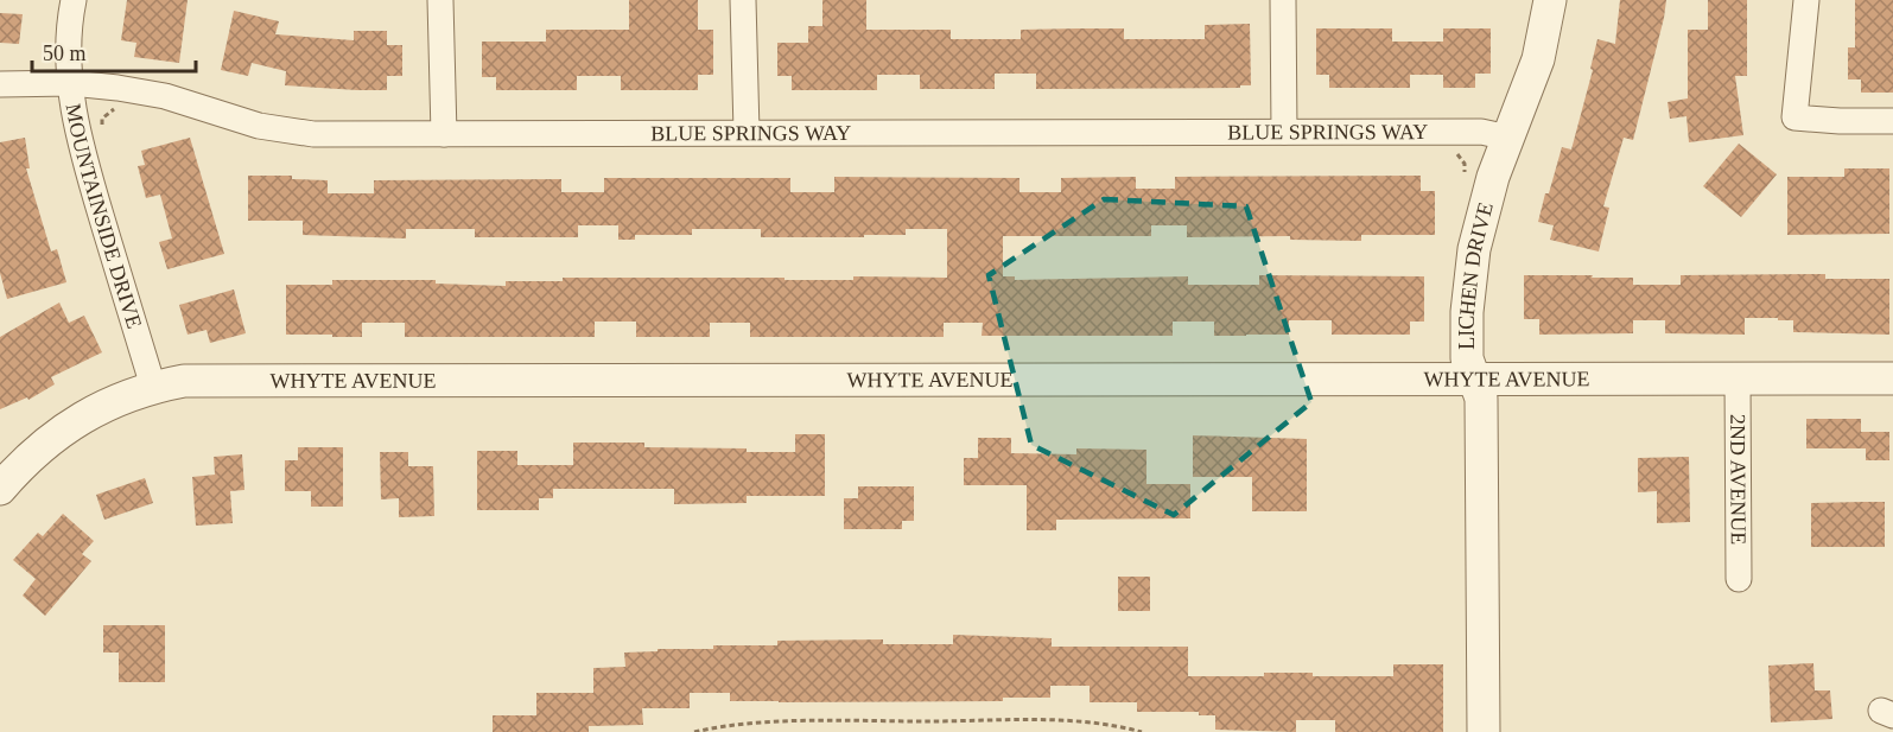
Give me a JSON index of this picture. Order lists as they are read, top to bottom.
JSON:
{
  "streets": {
    "street": [
      "BLUE SPRINGS WAY",
      "MOUNTAINSIDE DRIVE",
      "LICHEN DRIVE",
      "WHYTE AVENUE",
      "2ND AVENUE"
    ]
  },
  "crossings": [
    ["BLUE SPRINGS WAY", "MOUNTAINSIDE DRIVE"],
    ["BLUE SPRINGS WAY", "LICHEN DRIVE"],
    ["MOUNTAINSIDE DRIVE", "WHYTE AVENUE"],
    ["LICHEN DRIVE", "WHYTE AVENUE"],
    ["WHYTE AVENUE", "2ND AVENUE"]
  ],
  "scale_bar": "50 m"
}
